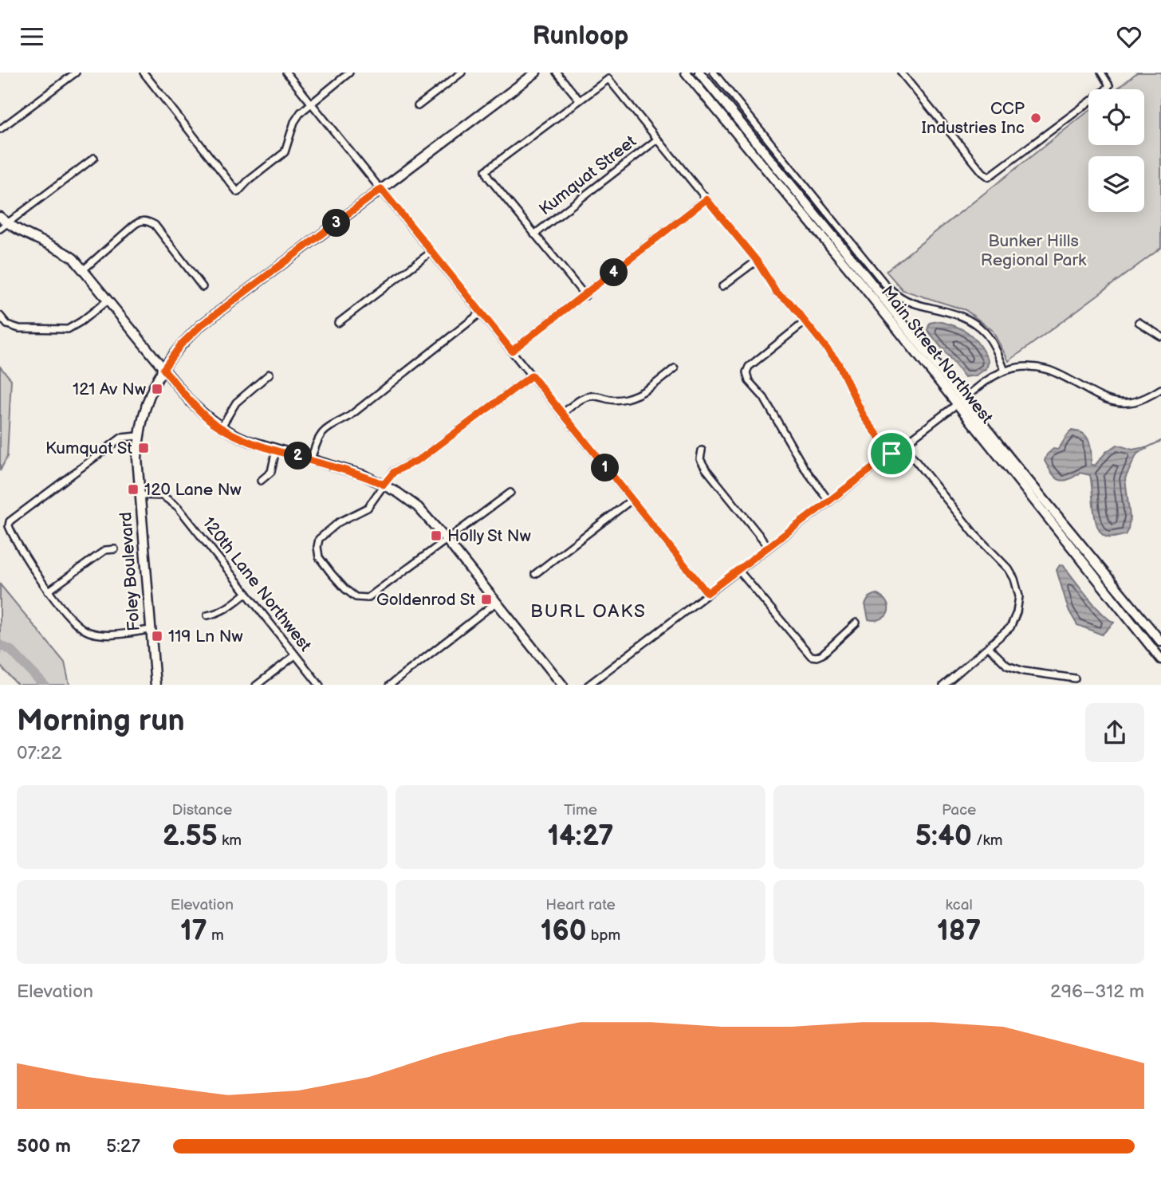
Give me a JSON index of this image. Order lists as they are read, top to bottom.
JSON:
{
  "streets": {
    "street": [
      "Kumquat Street",
      "Main Street Northwest",
      "Foley Boulevard",
      "120th Lane Northwest"
    ]
  },
  "crossings": [
    ["Foley Boulevard", "120th Lane Northwest"]
  ],
  "districts": ["BURL OAKS"],
  "parks": ["Bunker Hills Regional Park"],
  "places": {
    "other": ["CCP Industries Inc"],
    "transit": [
      "121 Av Nw",
      "Kumquat St",
      "120 Lane Nw",
      "Holly St Nw",
      "Goldenrod St",
      "119 Ln Nw"
    ]
  },
  "page": {
    "header": "Runloop",
    "pins": [
      "3",
      "4",
      "2",
      "1"
    ],
    "heading": ["Morning run", "07:22"],
    "stats": [
      ["Distance", "2.55 km"],
      ["Time", "14:27"],
      ["Pace", "5:40 /km"],
      ["Elevation", "17 m"],
      ["Heart rate", "160 bpm"],
      ["kcal", "187"]
    ],
    "chart": ["Elevation", "296–312 m"],
    "list": [
      {
        "name": "500 m",
        "note": "5:27"
      }
    ]
  }
}
